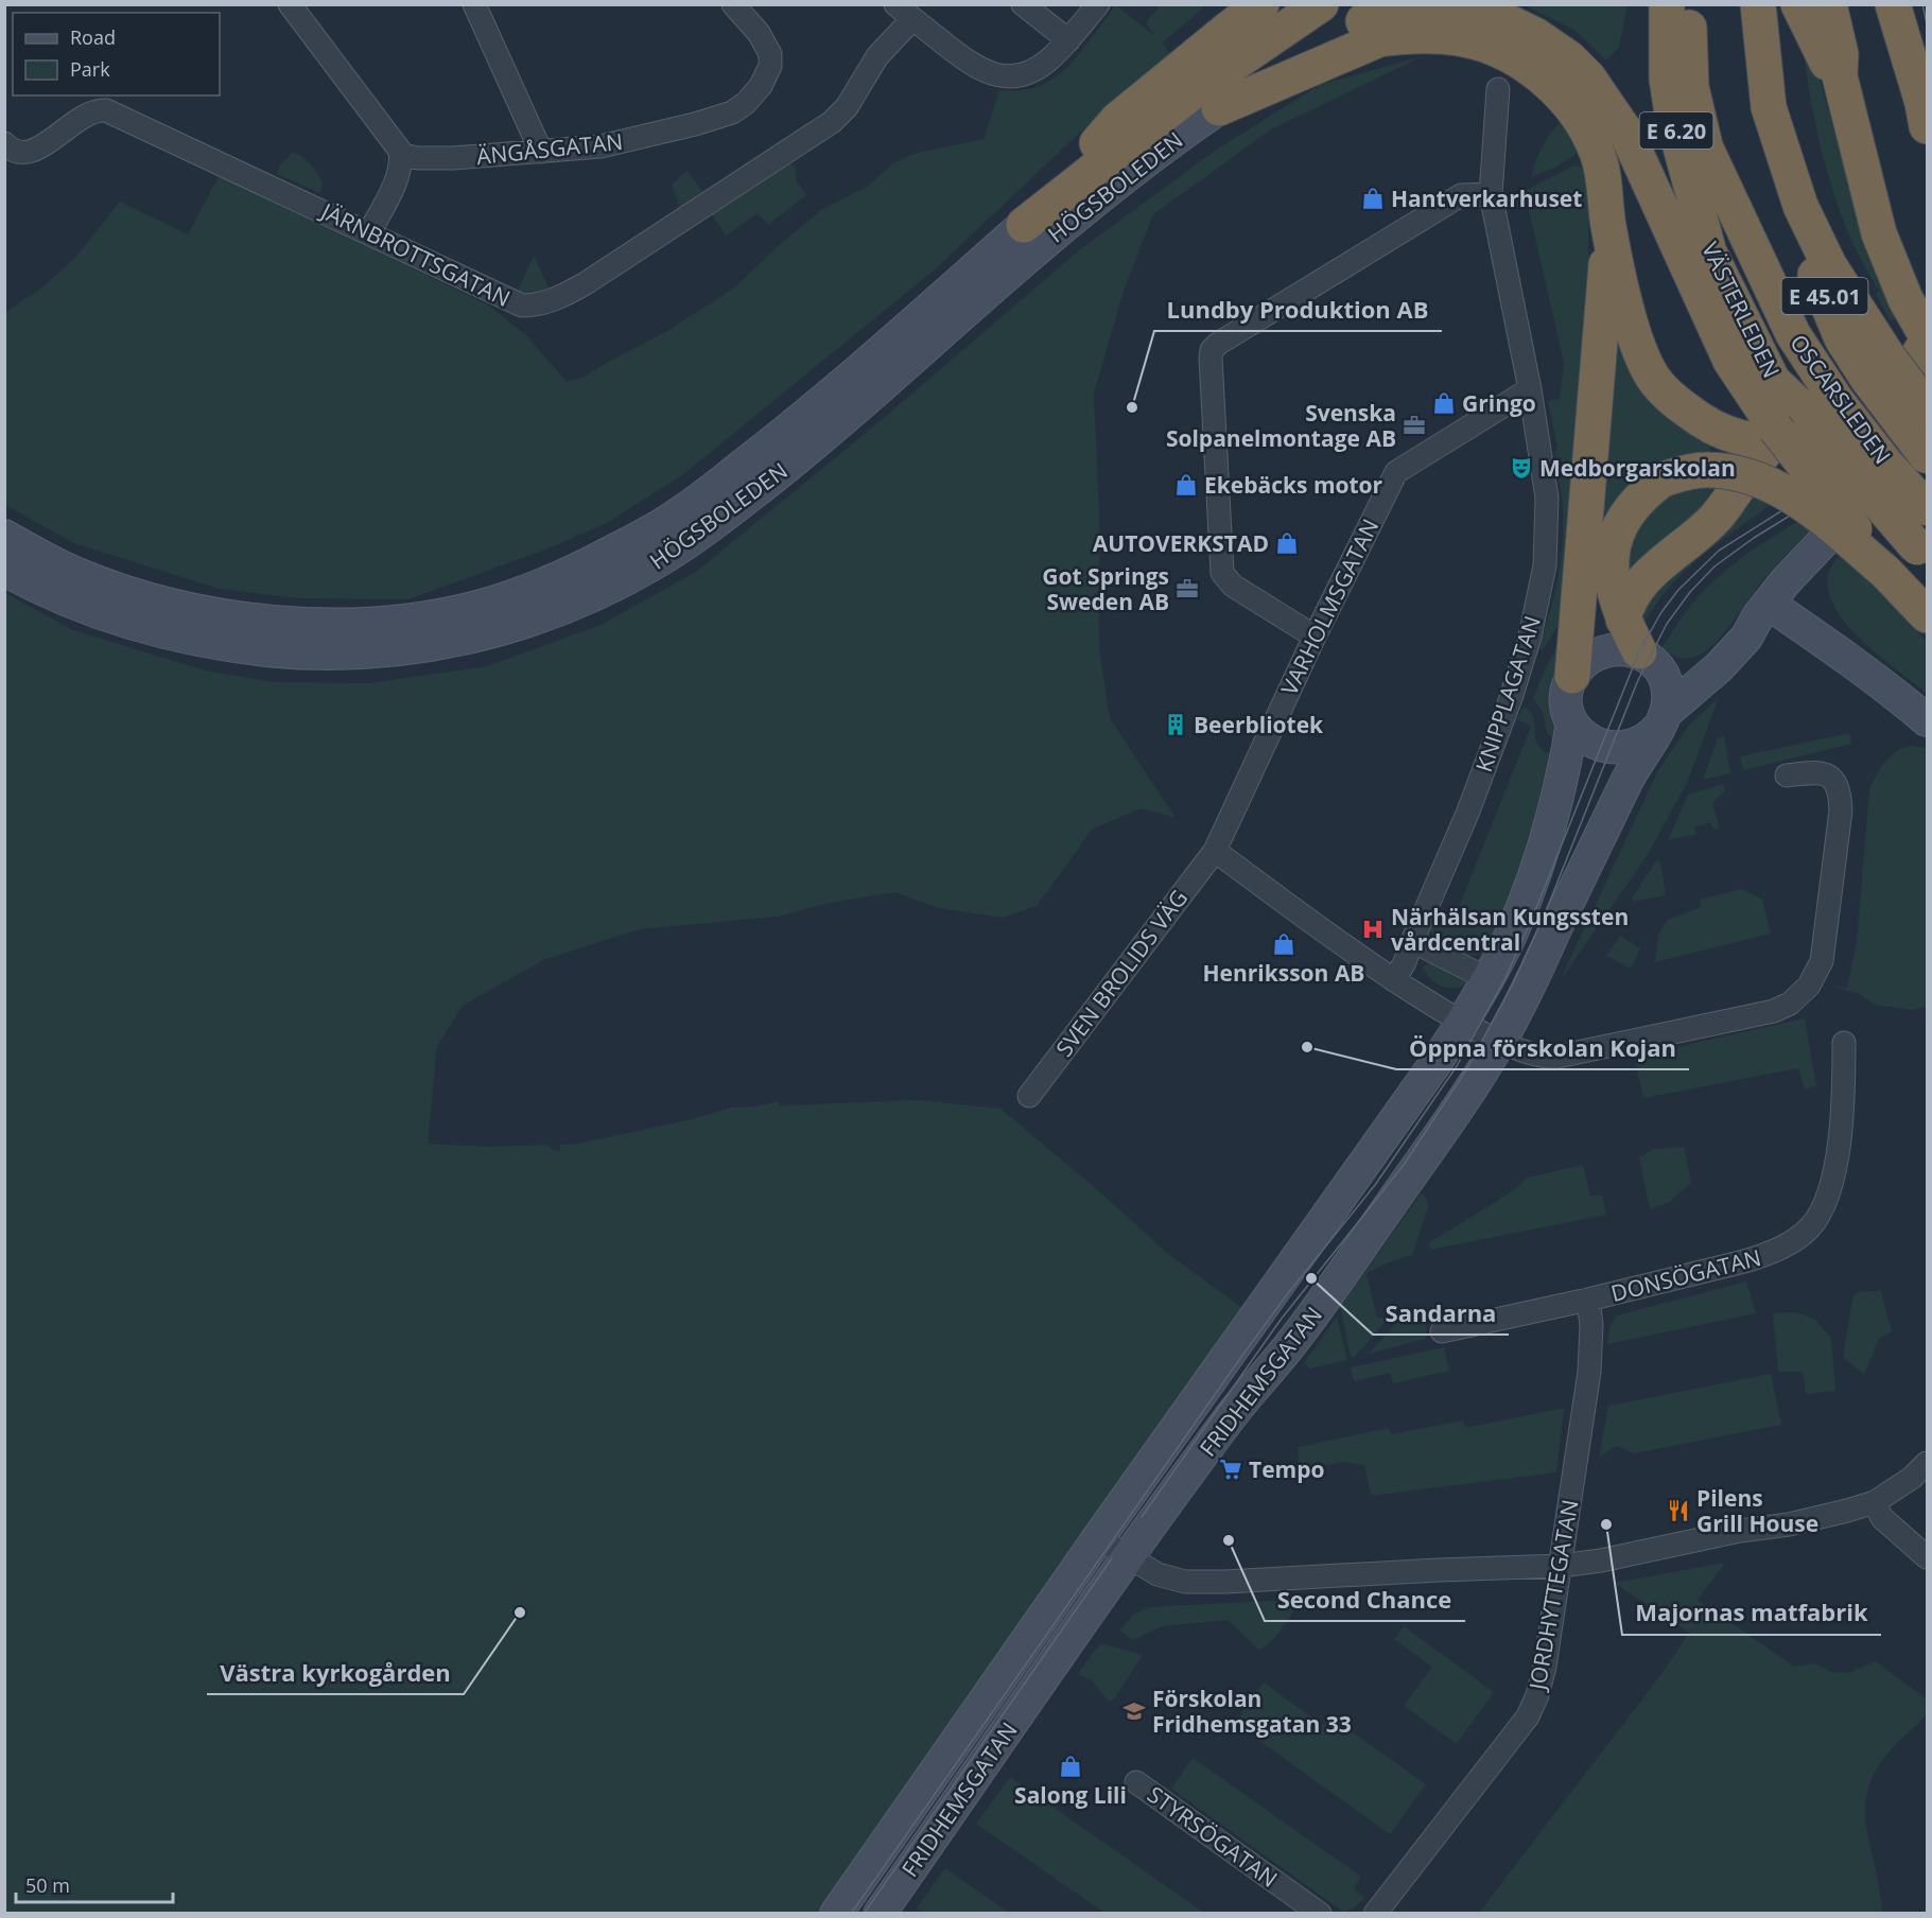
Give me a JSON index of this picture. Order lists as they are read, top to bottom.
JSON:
{
  "streets": {
    "highway": [
      "E 6.20",
      "E 45.01",
      "VÄSTERLEDEN",
      "OSCARSLEDEN"
    ],
    "street": [
      "ÄNGÅSGATAN",
      "HÖGSBOLEDEN",
      "JÄRNBROTTSGATAN",
      "VARHOLMSGATAN",
      "KNIPPLAGATAN",
      "SVEN BROLIDS VÄG",
      "DONSÖGATAN",
      "FRIDHEMSGATAN",
      "JORDHYTTEGATAN",
      "STYRSÖGATAN"
    ]
  },
  "crossings": [
    ["E 6.20", "VÄSTERLEDEN"],
    ["E 6.20", "OSCARSLEDEN"],
    ["VÄSTERLEDEN", "OSCARSLEDEN"],
    ["VARHOLMSGATAN", "KNIPPLAGATAN"],
    ["VARHOLMSGATAN", "SVEN BROLIDS VÄG"],
    ["DONSÖGATAN", "JORDHYTTEGATAN"]
  ],
  "places": {
    "shop": [
      "Hantverkarhuset",
      "Gringo",
      "Ekebäcks motor",
      "AUTOVERKSTAD",
      "Henriksson AB",
      "Salong Lili"
    ],
    "other": [
      "Lundby Produktion AB",
      "Öppna förskolan Kojan",
      "Sandarna",
      "Majornas matfabrik",
      "Second Chance",
      "Västra kyrkogården"
    ],
    "office": ["Svenska Solpanelmontage AB", "Got Springs Sweden AB"],
    "theatre": ["Medborgarskolan"],
    "building": ["Beerbliotek"],
    "hospital": ["Närhälsan Kungssten vårdcentral"],
    "supermarket": ["Tempo"],
    "restaurant": ["Pilens Grill House"],
    "school or university": ["Förskolan Fridhemsgatan 33"]
  },
  "legend": ["Road", "Park"],
  "scale_bar": "50 m"
}
